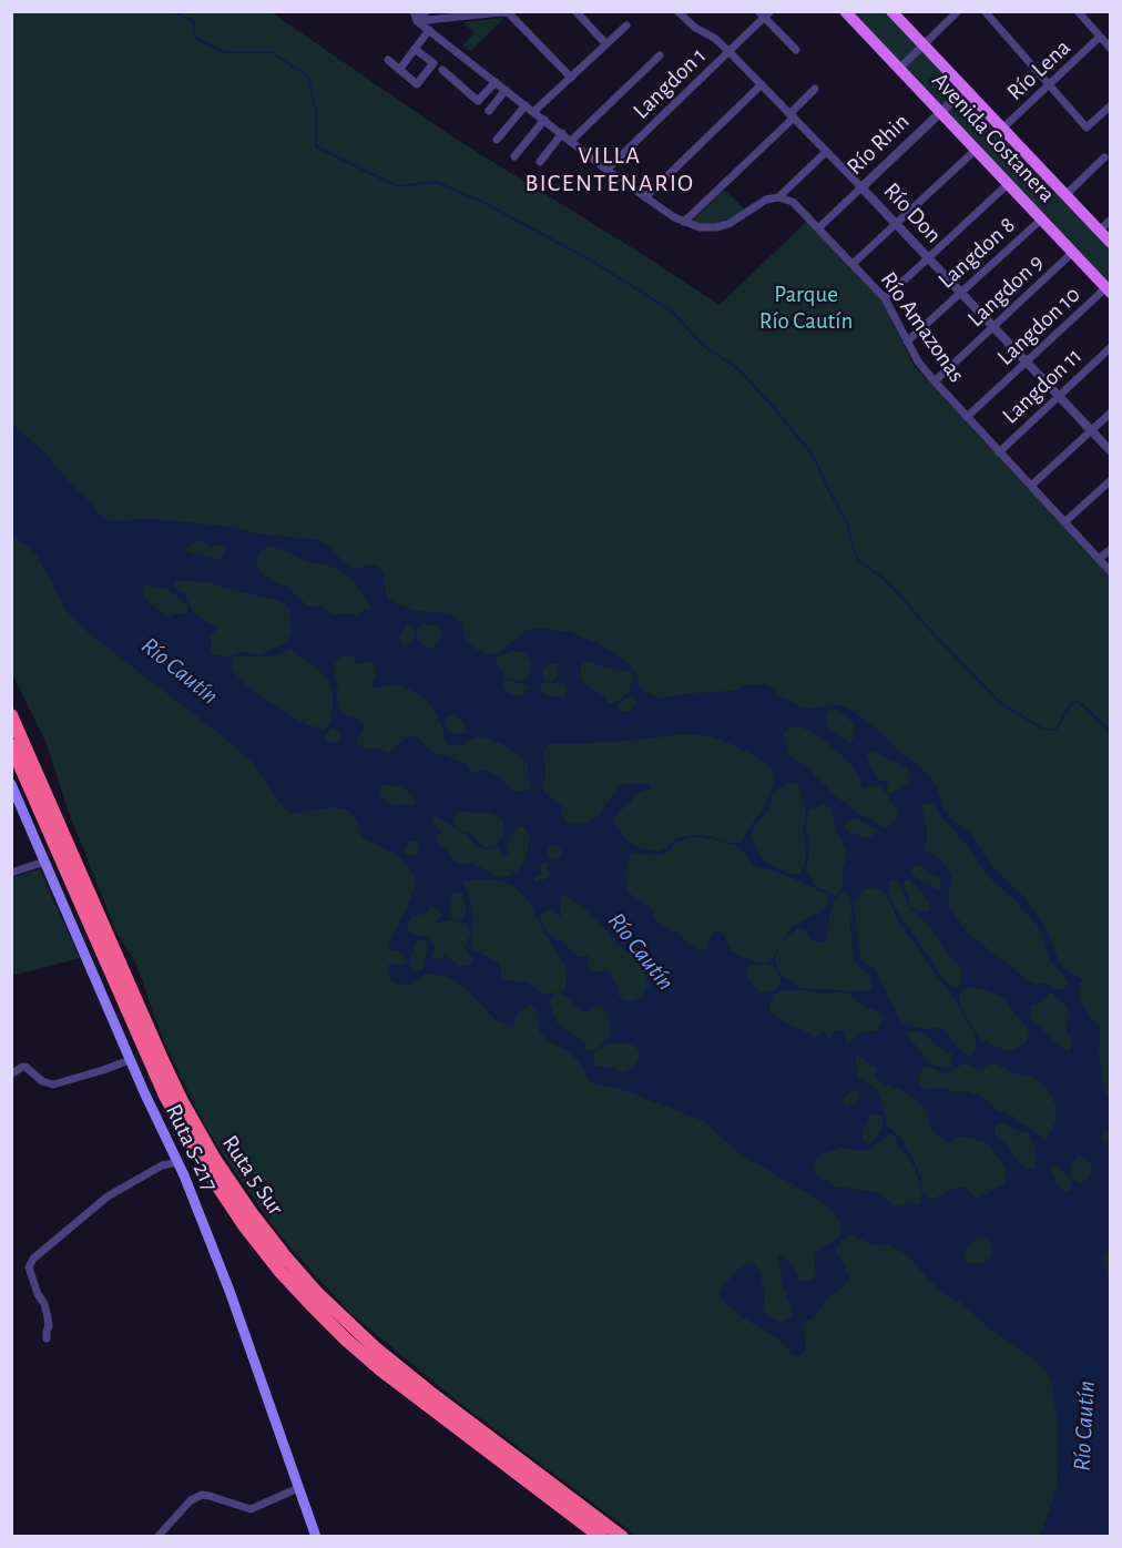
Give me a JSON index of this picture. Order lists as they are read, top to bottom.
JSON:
{
  "streets": {
    "highway": ["Ruta 5 Sur"],
    "main road": ["Avenida Costanera", "Ruta S-217"],
    "street": [
      "Río Lena",
      "Langdon 1",
      "Río Rhin",
      "Río Don",
      "Langdon 8",
      "Langdon 9",
      "Langdon 10",
      "Río Amazonas",
      "Langdon 11"
    ]
  },
  "crossings": [
    ["Río Lena", "Avenida Costanera"],
    ["Langdon 1", "Río Don"],
    ["Avenida Costanera", "Río Rhin"],
    ["Avenida Costanera", "Langdon 8"],
    ["Avenida Costanera", "Langdon 9"],
    ["Avenida Costanera", "Langdon 10"],
    ["Río Rhin", "Río Don"],
    ["Río Rhin", "Río Amazonas"],
    ["Río Don", "Langdon 8"],
    ["Río Don", "Langdon 9"],
    ["Río Don", "Langdon 10"],
    ["Río Don", "Langdon 11"],
    ["Langdon 8", "Río Amazonas"],
    ["Langdon 9", "Río Amazonas"],
    ["Langdon 10", "Río Amazonas"],
    ["Río Amazonas", "Langdon 11"]
  ],
  "districts": ["VILLA BICENTENARIO"],
  "water": ["Río Cautín"],
  "parks": ["Parque Río Cautín"]
}
